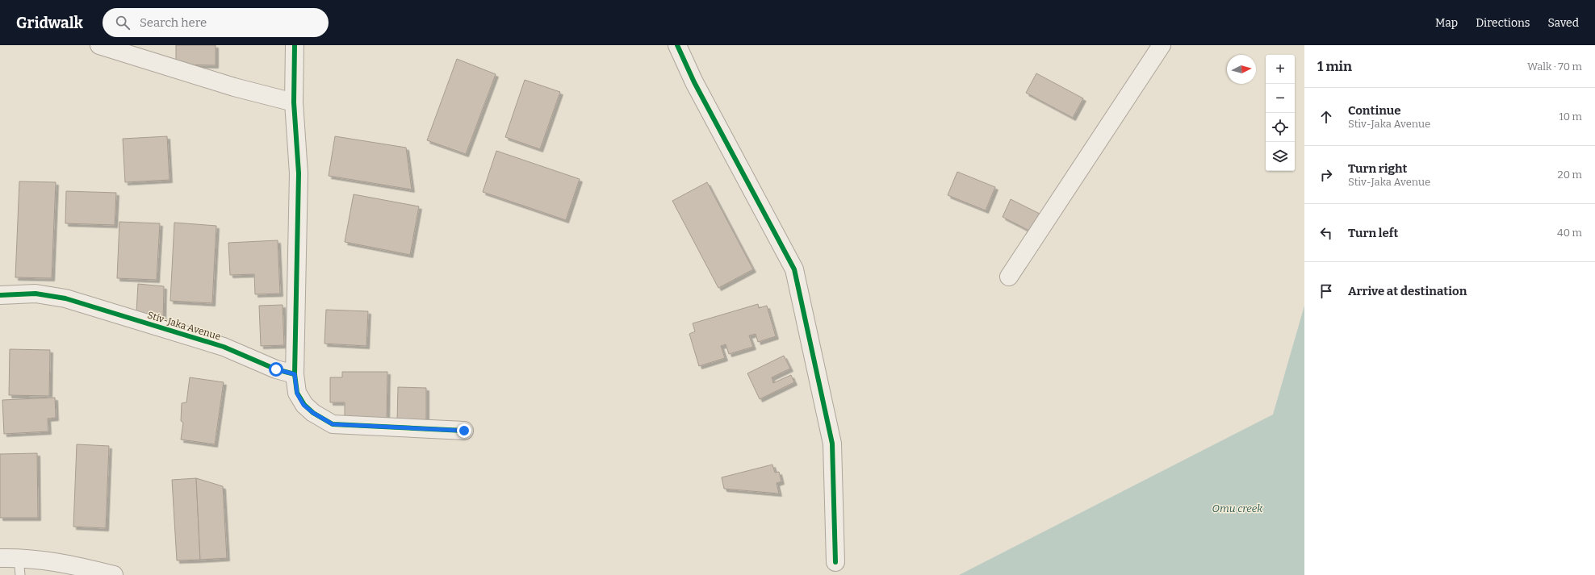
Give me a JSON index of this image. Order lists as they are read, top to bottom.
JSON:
{
  "streets": {
    "street": ["Stiv-Jaka Avenue"]
  },
  "water": ["Omu creek"],
  "north": "right",
  "page": {
    "header": "Gridwalk",
    "search": "Search here",
    "nav": ["Map", "Directions", "Saved"],
    "heading": ["1 min", "Walk · 70 m"],
    "map_buttons": ["+", "−"],
    "list": [
      ["Continue", "Stiv-Jaka Avenue", "10 m"],
      ["Turn right", "Stiv-Jaka Avenue", "20 m"],
      ["Turn left", "40 m"],
      "Arrive at destination"
    ]
  }
}
